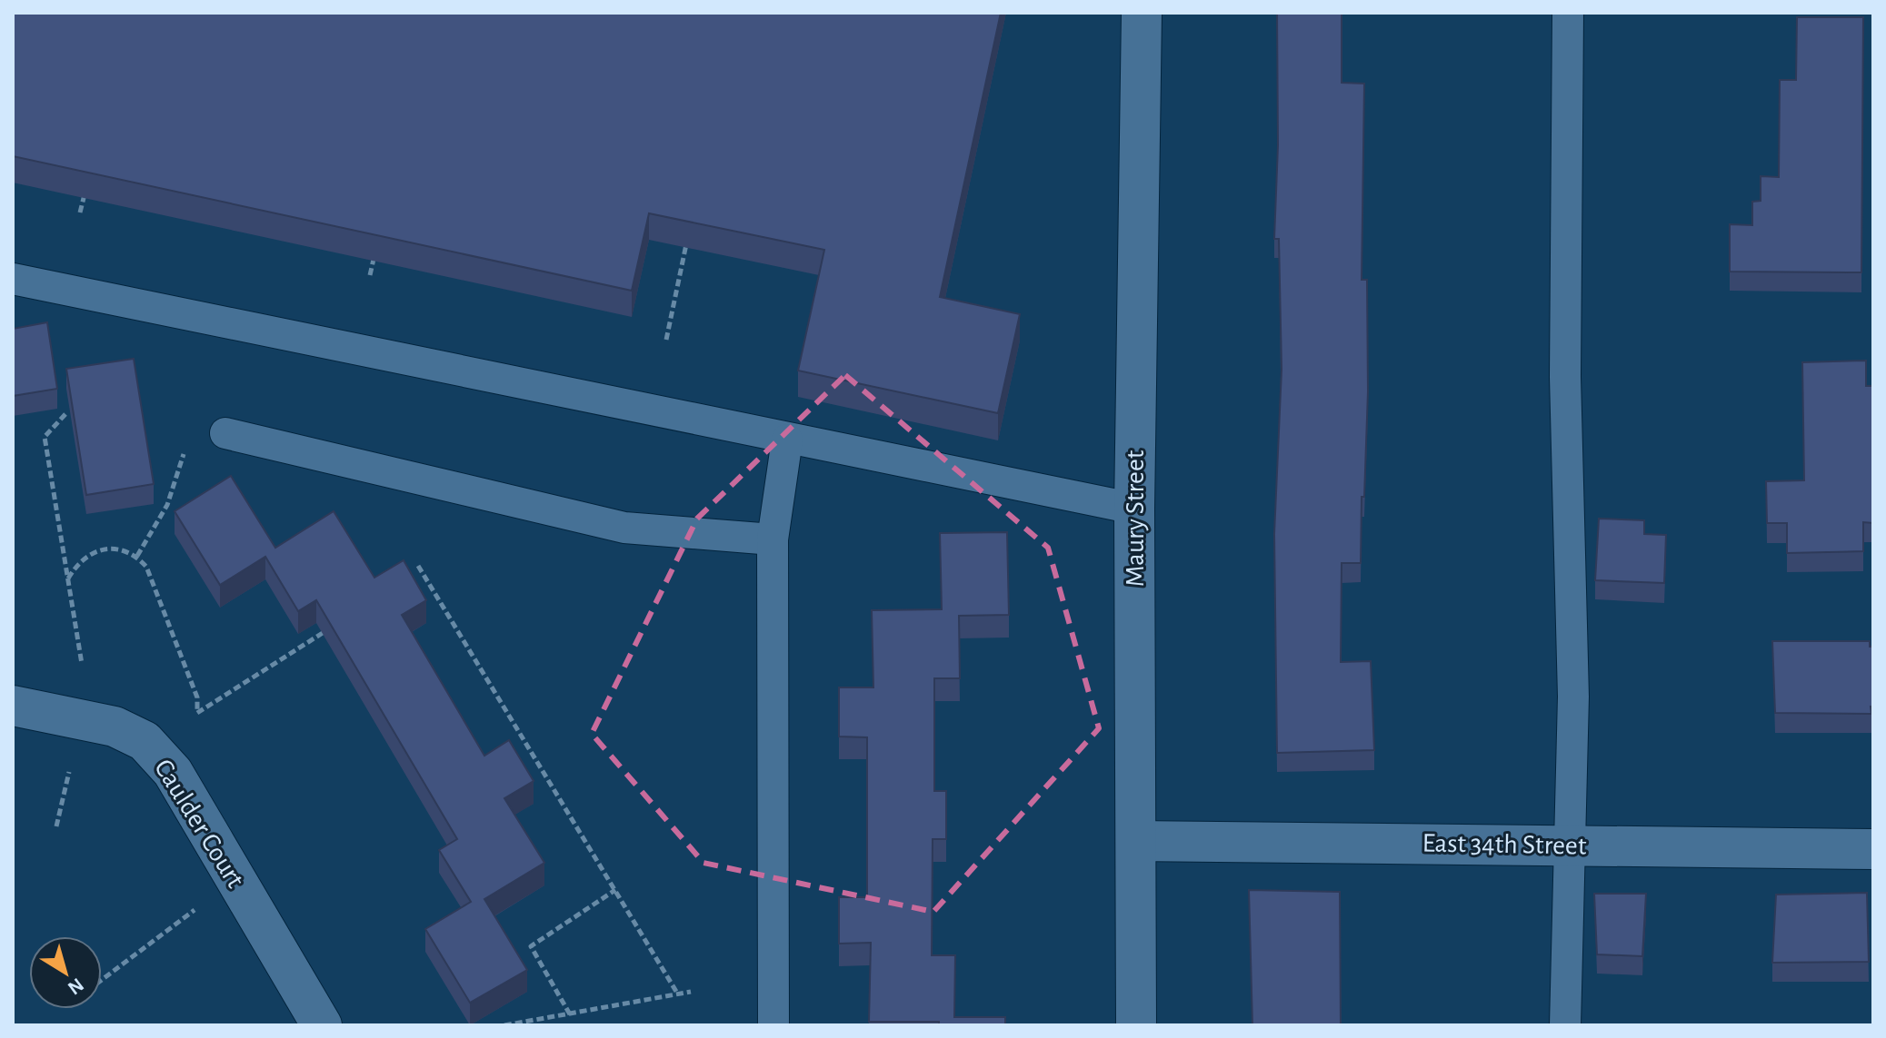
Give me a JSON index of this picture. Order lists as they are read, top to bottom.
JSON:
{
  "streets": {
    "street": ["Maury Street", "Caulder Court", "East 34th Street"]
  },
  "crossings": [
    ["Maury Street", "East 34th Street"]
  ],
  "north": "bottom right"
}
